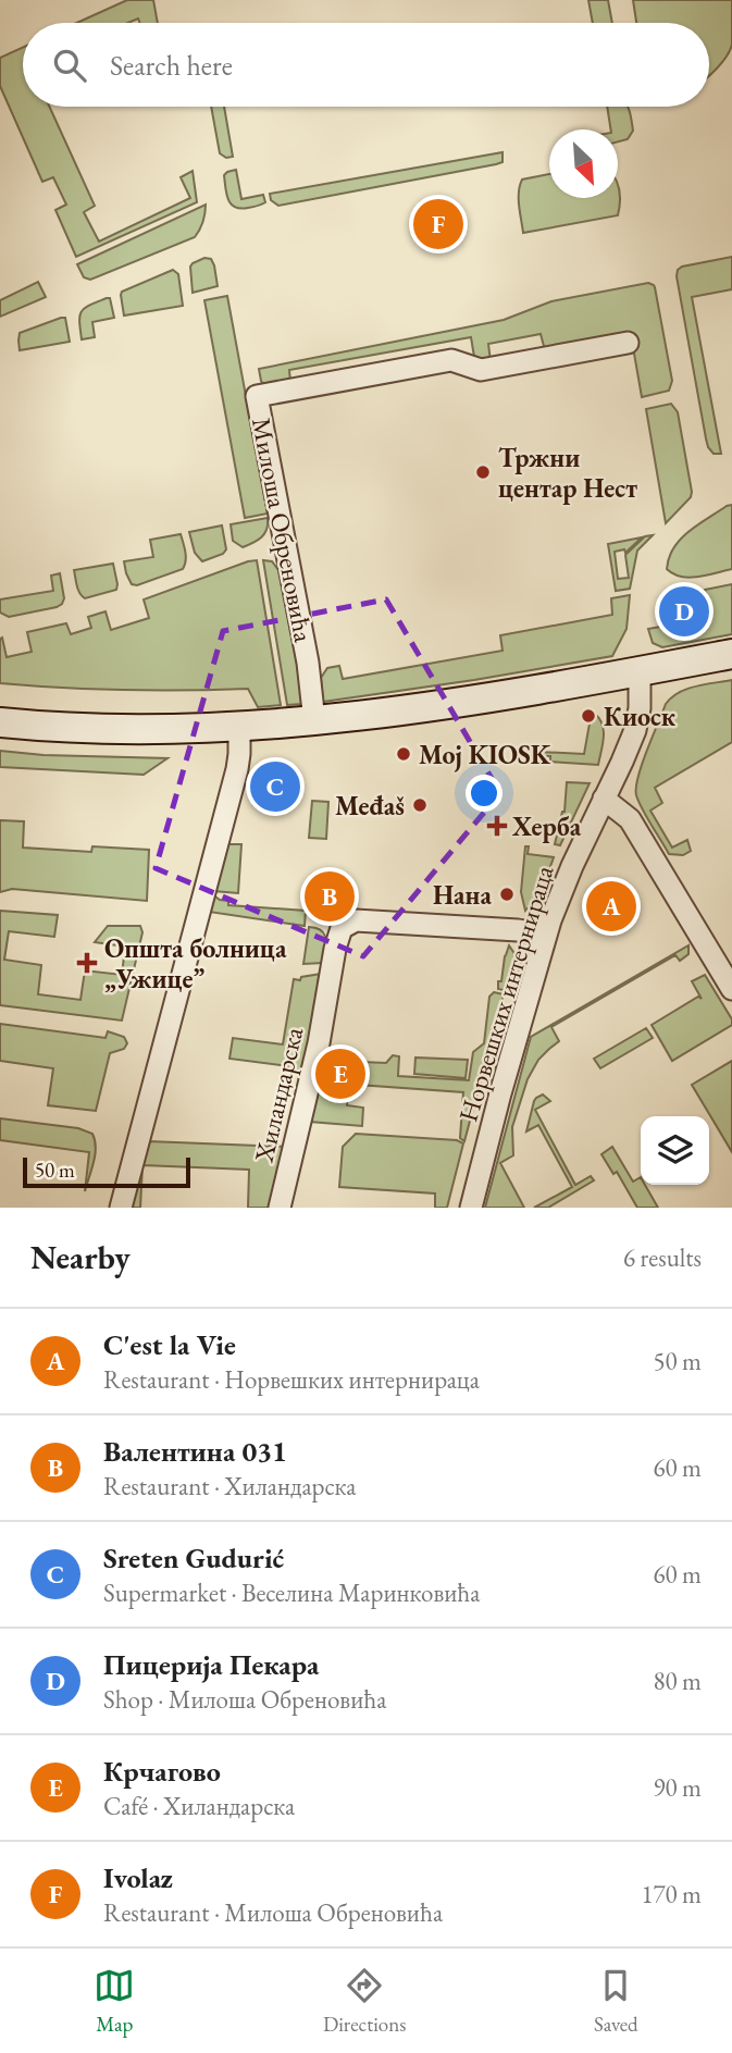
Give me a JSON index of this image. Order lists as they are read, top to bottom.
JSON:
{
  "streets": {
    "street": ["Милоша Обреновића", "Норвешких интернираца", "Хиландарска"]
  },
  "crossings": [
    ["Норвешких интернираца", "Хиландарска"]
  ],
  "places": {
    "other": [
      "Тржни центар Нест",
      "Киоск",
      "Moj KIOSK",
      "Međaš",
      "Нана"
    ],
    "health": ["Херба", "Општа болница „Ужице”"]
  },
  "scale_bar": "50 m",
  "north": "bottom right",
  "page": {
    "search": "Search here",
    "pins": [
      "F",
      "D",
      "C",
      "B",
      "A",
      "E"
    ],
    "scale": "50 m",
    "heading": ["Nearby", "6 results"],
    "list": [
      {
        "mark": "A",
        "name": "C'est la Vie",
        "note": "Restaurant · Норвешких интернираца",
        "value": "50 m"
      },
      {
        "mark": "B",
        "name": "Валентина 031",
        "note": "Restaurant · Хиландарска",
        "value": "60 m"
      },
      {
        "mark": "C",
        "name": "Sreten Gudurić",
        "note": "Supermarket · Веселина Маринковића",
        "value": "60 m"
      },
      {
        "mark": "D",
        "name": "Пицерија Пекара",
        "note": "Shop · Милоша Обреновића",
        "value": "80 m"
      },
      {
        "mark": "E",
        "name": "Крчагово",
        "note": "Café · Хиландарска",
        "value": "90 m"
      },
      {
        "mark": "F",
        "name": "Ivolaz",
        "note": "Restaurant · Милоша Обреновића",
        "value": "170 m"
      }
    ],
    "nav": ["Map", "Directions", "Saved"]
  }
}
